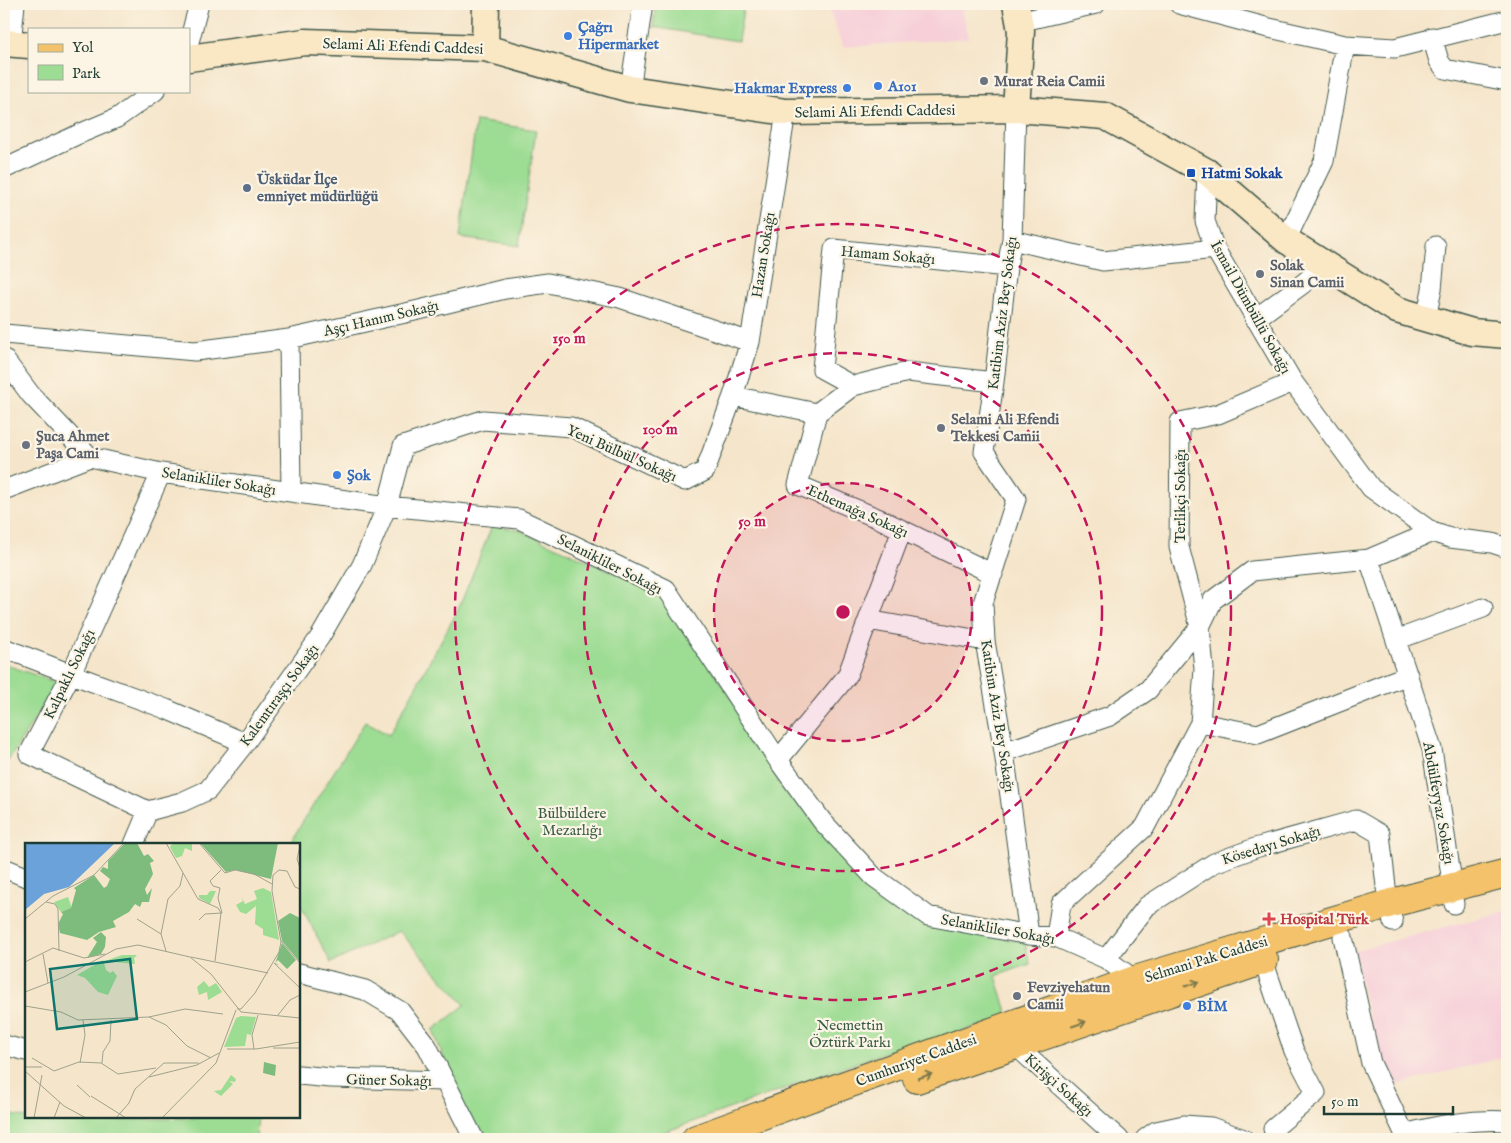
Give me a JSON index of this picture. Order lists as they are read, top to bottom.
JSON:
{
  "streets": {
    "main road": ["Selmani Pak Caddesi", "Cumhuriyet Caddesi"],
    "street": [
      "Selami Ali Efendi Caddesi",
      "Hazan Sokağı",
      "Hamam Sokağı",
      "İsmail Dümbüllü Sokağı",
      "Katibim Aziz Bey Sokağı",
      "Aşçı Hanım Sokağı",
      "Yeni Bülbül Sokağı",
      "Selanikliler Sokağı",
      "Terlikçi Sokağı",
      "Ethemağa Sokağı",
      "Kalpaklı Sokağı",
      "Kalemtıraşçı Sokağı",
      "Abdülfeyyaz Sokağı",
      "Kösedayı Sokağı",
      "Güner Sokağı",
      "Kirişçi Sokağı"
    ]
  },
  "crossings": [
    ["Selami Ali Efendi Caddesi", "Hazan Sokağı"],
    ["Selami Ali Efendi Caddesi", "İsmail Dümbüllü Sokağı"],
    ["Selami Ali Efendi Caddesi", "Katibim Aziz Bey Sokağı"],
    ["Hazan Sokağı", "Aşçı Hanım Sokağı"],
    ["Hazan Sokağı", "Yeni Bülbül Sokağı"],
    ["Hamam Sokağı", "Katibim Aziz Bey Sokağı"],
    ["İsmail Dümbüllü Sokağı", "Terlikçi Sokağı"],
    ["Katibim Aziz Bey Sokağı", "Selanikliler Sokağı"],
    ["Katibim Aziz Bey Sokağı", "Ethemağa Sokağı"],
    ["Yeni Bülbül Sokağı", "Selanikliler Sokağı"],
    ["Yeni Bülbül Sokağı", "Kalemtıraşçı Sokağı"],
    ["Selanikliler Sokağı", "Kalpaklı Sokağı"],
    ["Selanikliler Sokağı", "Kalemtıraşçı Sokağı"],
    ["Selanikliler Sokağı", "Kösedayı Sokağı"],
    ["Selanikliler Sokağı", "Selmani Pak Caddesi"],
    ["Selanikliler Sokağı", "Cumhuriyet Caddesi"],
    ["Kalpaklı Sokağı", "Kalemtıraşçı Sokağı"],
    ["Abdülfeyyaz Sokağı", "Selmani Pak Caddesi"],
    ["Kösedayı Sokağı", "Selmani Pak Caddesi"],
    ["Selmani Pak Caddesi", "Cumhuriyet Caddesi"],
    ["Cumhuriyet Caddesi", "Kirişçi Sokağı"]
  ],
  "parks": ["Bülbüldere Mezarlığı", "Necmettin Öztürk Parkı"],
  "places": {
    "other": [
      "Çağrı Hipermarket",
      "Murat Reia Camii",
      "A101",
      "Hakmar Express",
      "Üsküdar İlçe emniyet müdürlüğü",
      "Solak Sinan Camii",
      "Selami Ali Efendi Tekkesi Camii",
      "Şuca Ahmet Paşa Cami",
      "Şok",
      "Fevziyehatun Camii",
      "BİM"
    ],
    "transit": ["Hatmi Sokak"],
    "health": ["Hospital Türk"]
  },
  "legend": ["Yol", "Park"],
  "scale_bar": "50 m",
  "rings": ["150 m", "100 m", "50 m"]
}
